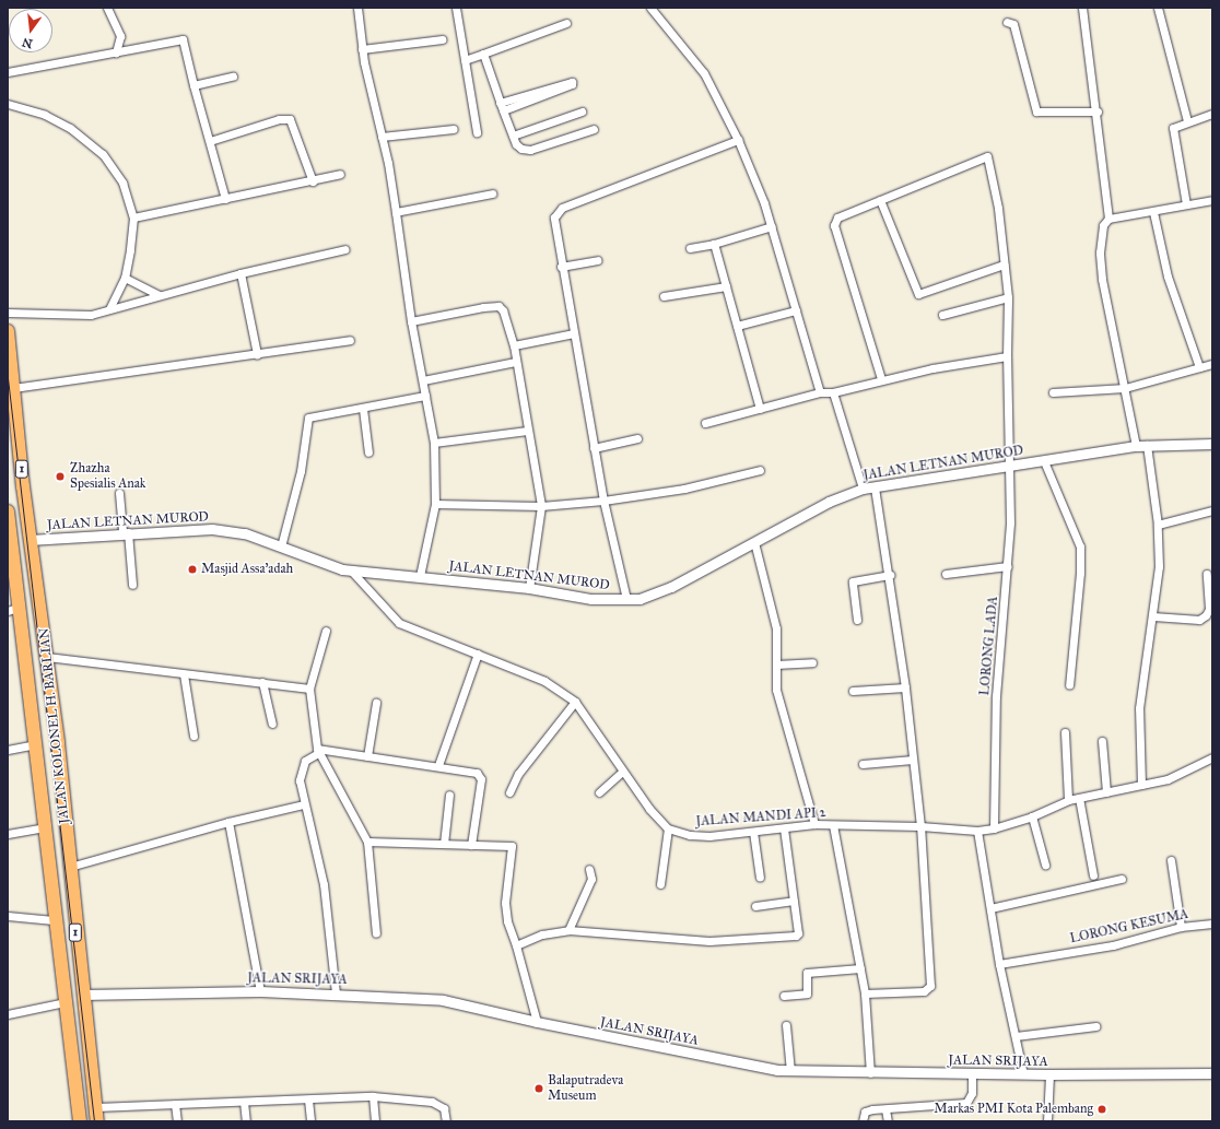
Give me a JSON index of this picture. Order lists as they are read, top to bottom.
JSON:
{
  "streets": {
    "highway": ["1", "JALAN KOLONEL H. BARLIAN"],
    "street": [
      "JALAN LETNAN MUROD",
      "LORONG LADA",
      "JALAN MANDI API 2",
      "LORONG KESUMA",
      "JALAN SRIJAYA"
    ]
  },
  "crossings": [
    ["JALAN LETNAN MUROD", "LORONG LADA"],
    ["JALAN LETNAN MUROD", "JALAN KOLONEL H. BARLIAN"],
    ["1", "JALAN KOLONEL H. BARLIAN"],
    ["LORONG LADA", "JALAN MANDI API 2"],
    ["JALAN KOLONEL H. BARLIAN", "JALAN SRIJAYA"]
  ],
  "places": [
    "Zhazha Spesialis Anak",
    "Masjid Assa'adah",
    "Balaputradeva Museum",
    "Markas PMI Kota Palembang"
  ],
  "north": "bottom"
}
